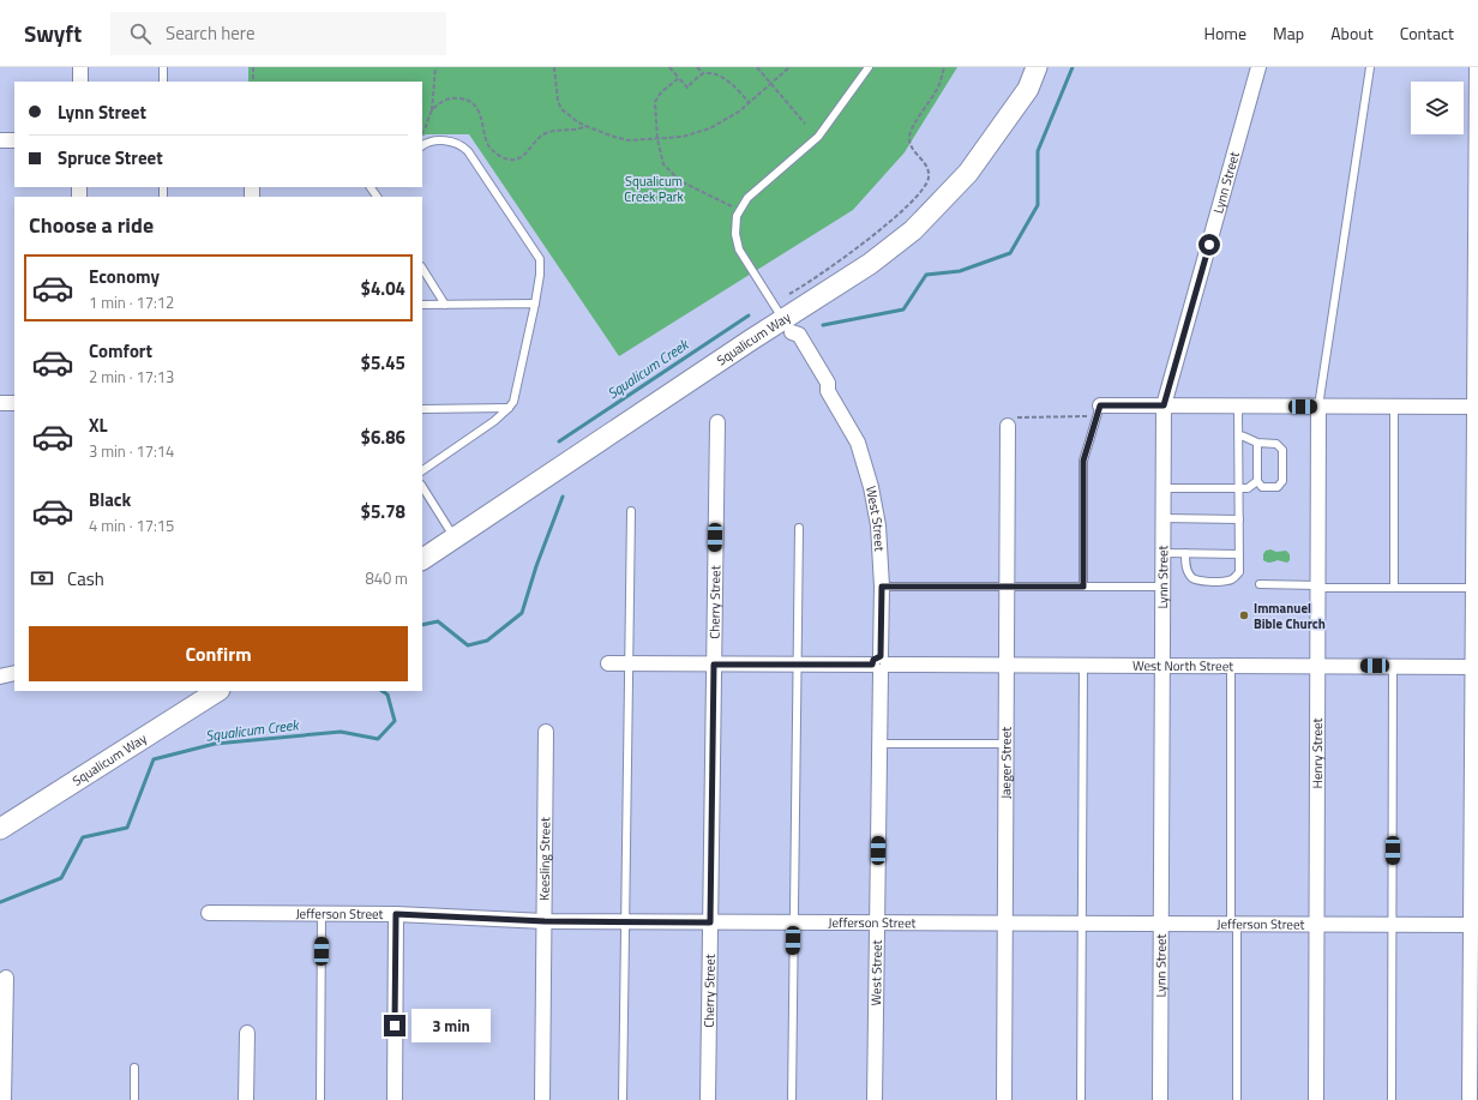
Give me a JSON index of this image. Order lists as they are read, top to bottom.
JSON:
{
  "streets": {
    "street": [
      "Lynn Street",
      "Squalicum Way",
      "West Street",
      "Cherry Street",
      "West North Street",
      "Henry Street",
      "Jaeger Street",
      "Keesling Street",
      "Jefferson Street"
    ]
  },
  "crossings": [
    ["Lynn Street", "West North Street"],
    ["Lynn Street", "Jefferson Street"],
    ["Squalicum Way", "West Street"],
    ["West Street", "West North Street"],
    ["West Street", "Jefferson Street"],
    ["Cherry Street", "West North Street"],
    ["Cherry Street", "Jefferson Street"],
    ["West North Street", "Henry Street"],
    ["West North Street", "Jaeger Street"],
    ["Henry Street", "Jefferson Street"],
    ["Jaeger Street", "Jefferson Street"],
    ["Keesling Street", "Jefferson Street"]
  ],
  "water": ["Squalicum Creek"],
  "parks": ["Squalicum Creek Park"],
  "places": ["Immanuel Bible Church"],
  "page": {
    "header": "Swyft",
    "search": "Search here",
    "nav": [
      "Home",
      "Map",
      "About",
      "Contact"
    ],
    "banner": ["Lynn Street", "Spruce Street"],
    "heading": "Choose a ride",
    "list": [
      {
        "name": "Economy",
        "note": "1 min · 17:12",
        "value": "$4.04"
      },
      {
        "name": "Comfort",
        "note": "2 min · 17:13",
        "value": "$5.45"
      },
      {
        "name": "XL",
        "note": "3 min · 17:14",
        "value": "$6.86"
      },
      {
        "name": "Black",
        "note": "4 min · 17:15",
        "value": "$5.78"
      }
    ],
    "pay": ["Cash", "840 m"],
    "buttons": "Confirm",
    "bubble": "3 min"
  }
}
